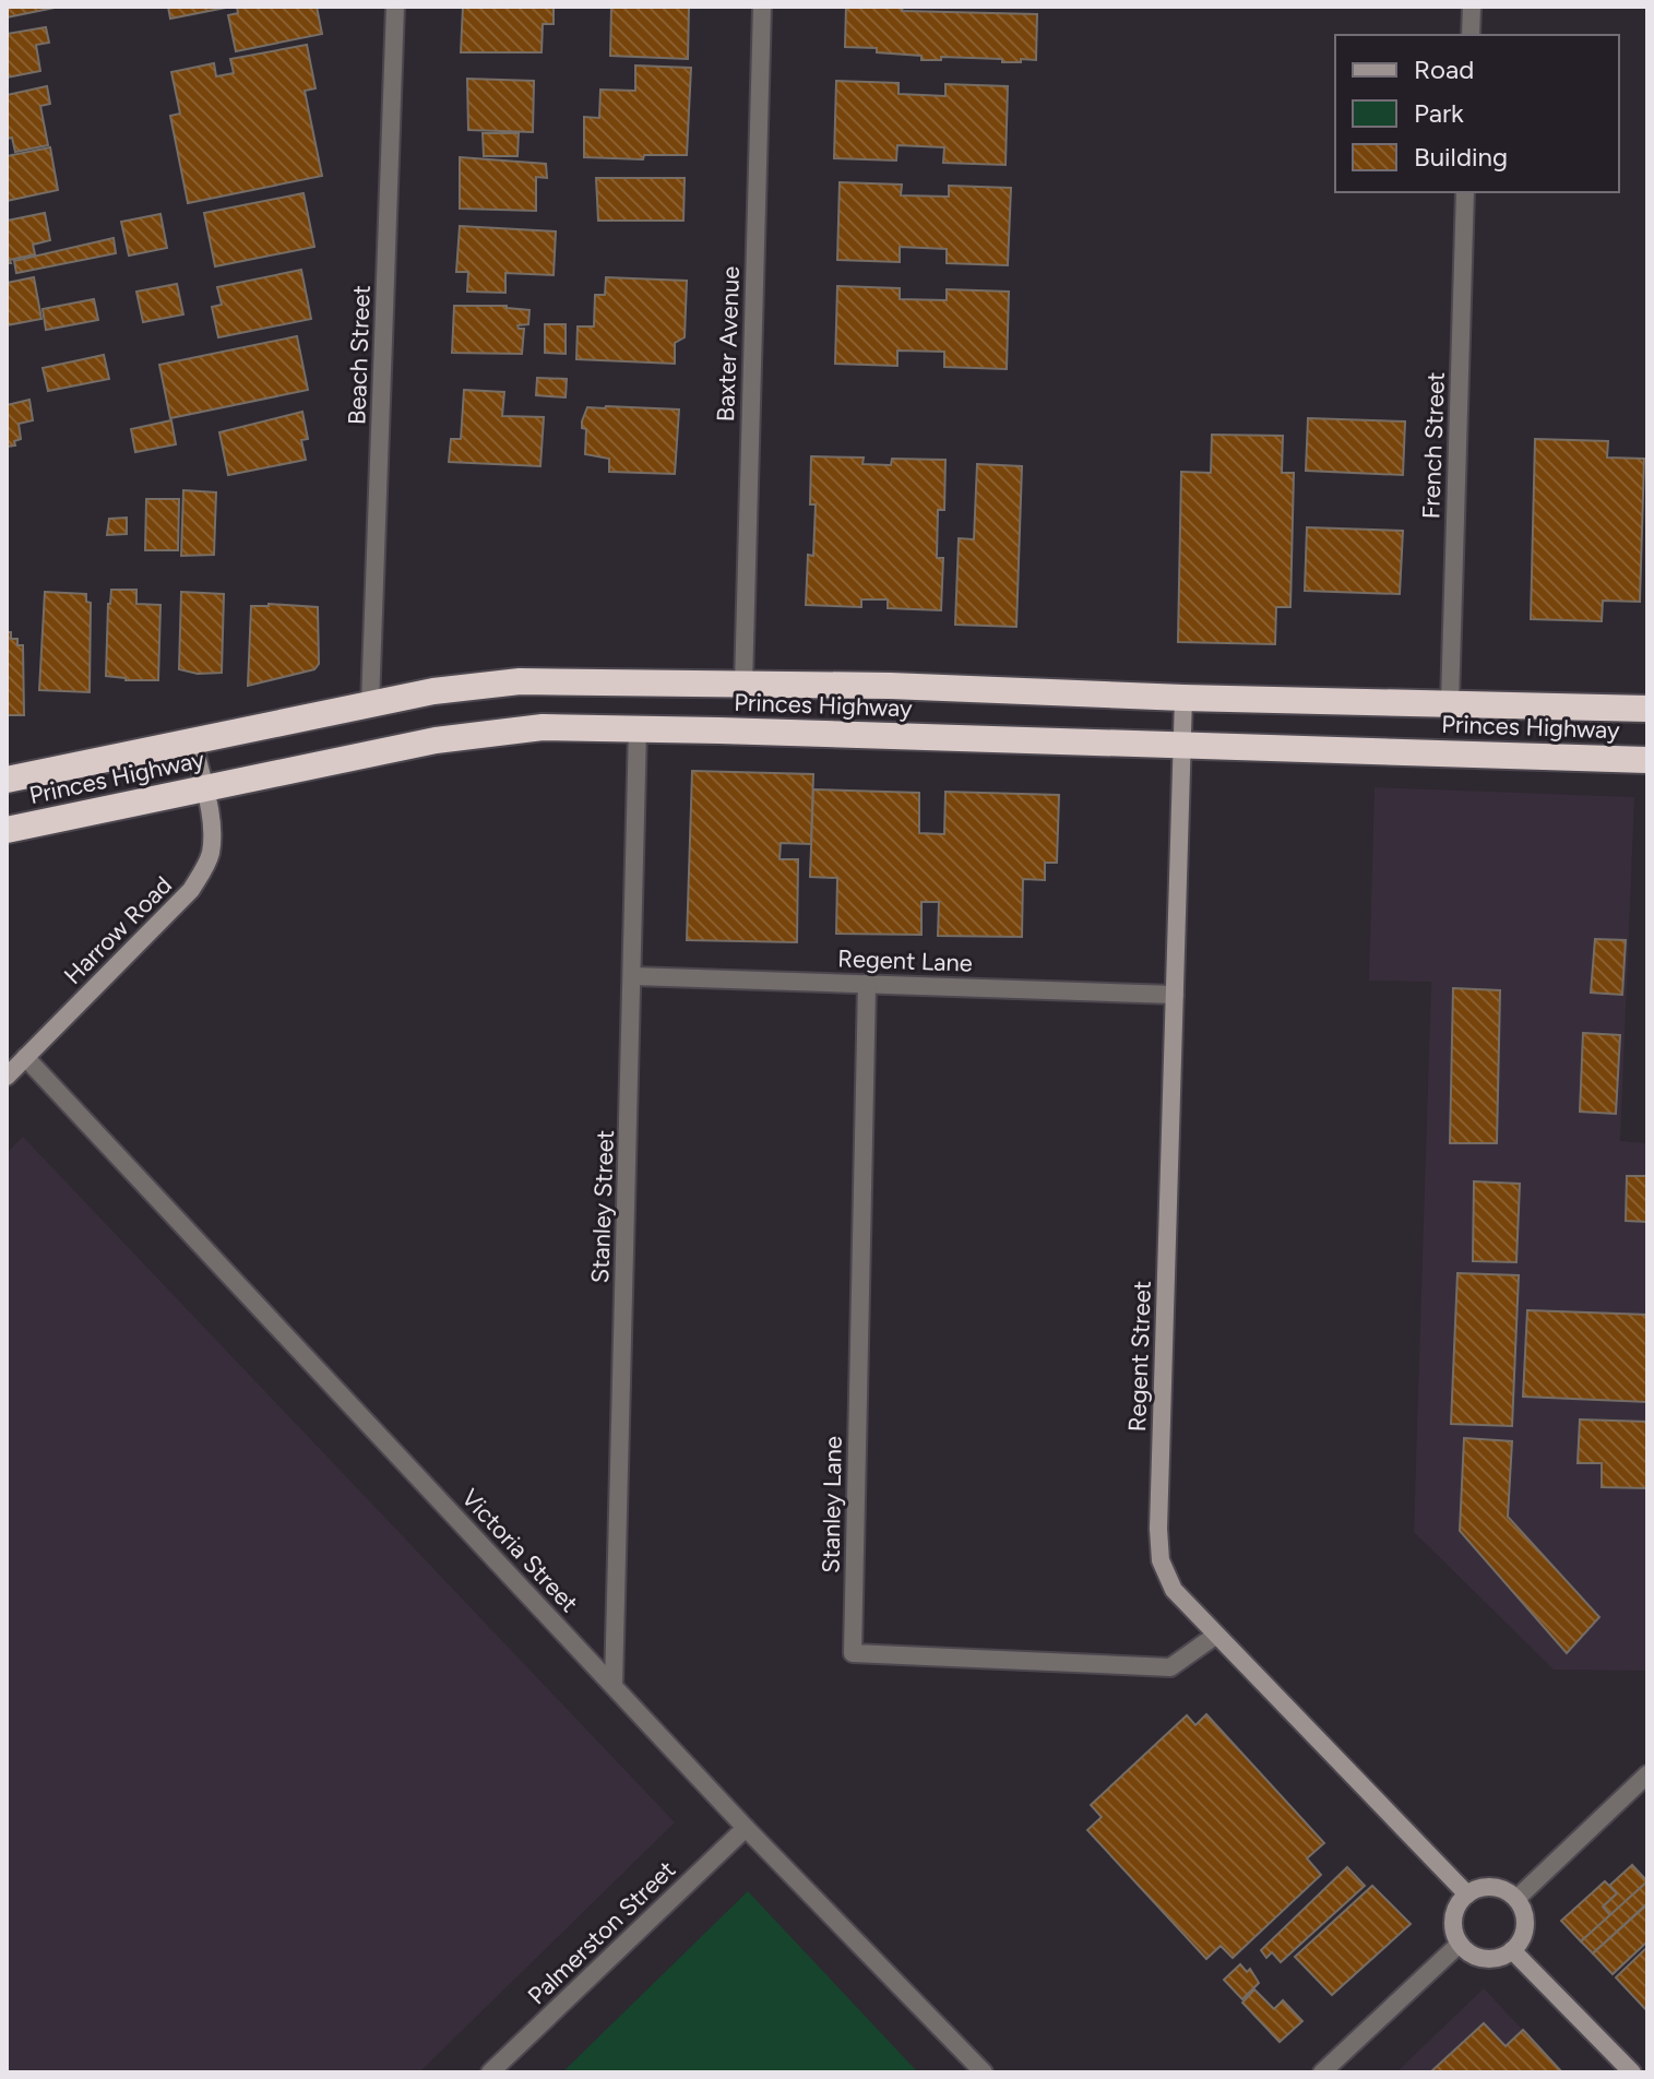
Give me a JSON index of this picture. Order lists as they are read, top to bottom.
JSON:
{
  "streets": {
    "highway": ["Princes Highway"],
    "main road": ["Harrow Road", "Regent Street"],
    "street": [
      "Baxter Avenue",
      "Beach Street",
      "French Street",
      "Regent Lane",
      "Stanley Street",
      "Stanley Lane",
      "Victoria Street",
      "Palmerston Street"
    ]
  },
  "crossings": [
    ["Baxter Avenue", "Princes Highway"],
    ["Beach Street", "Princes Highway"],
    ["French Street", "Princes Highway"],
    ["Princes Highway", "Harrow Road"],
    ["Princes Highway", "Stanley Street"],
    ["Princes Highway", "Regent Street"],
    ["Harrow Road", "Victoria Street"],
    ["Regent Lane", "Stanley Street"],
    ["Regent Lane", "Regent Street"],
    ["Regent Lane", "Stanley Lane"],
    ["Stanley Street", "Victoria Street"],
    ["Regent Street", "Stanley Lane"],
    ["Victoria Street", "Palmerston Street"]
  ],
  "legend": ["Road", "Park", "Building"]
}
